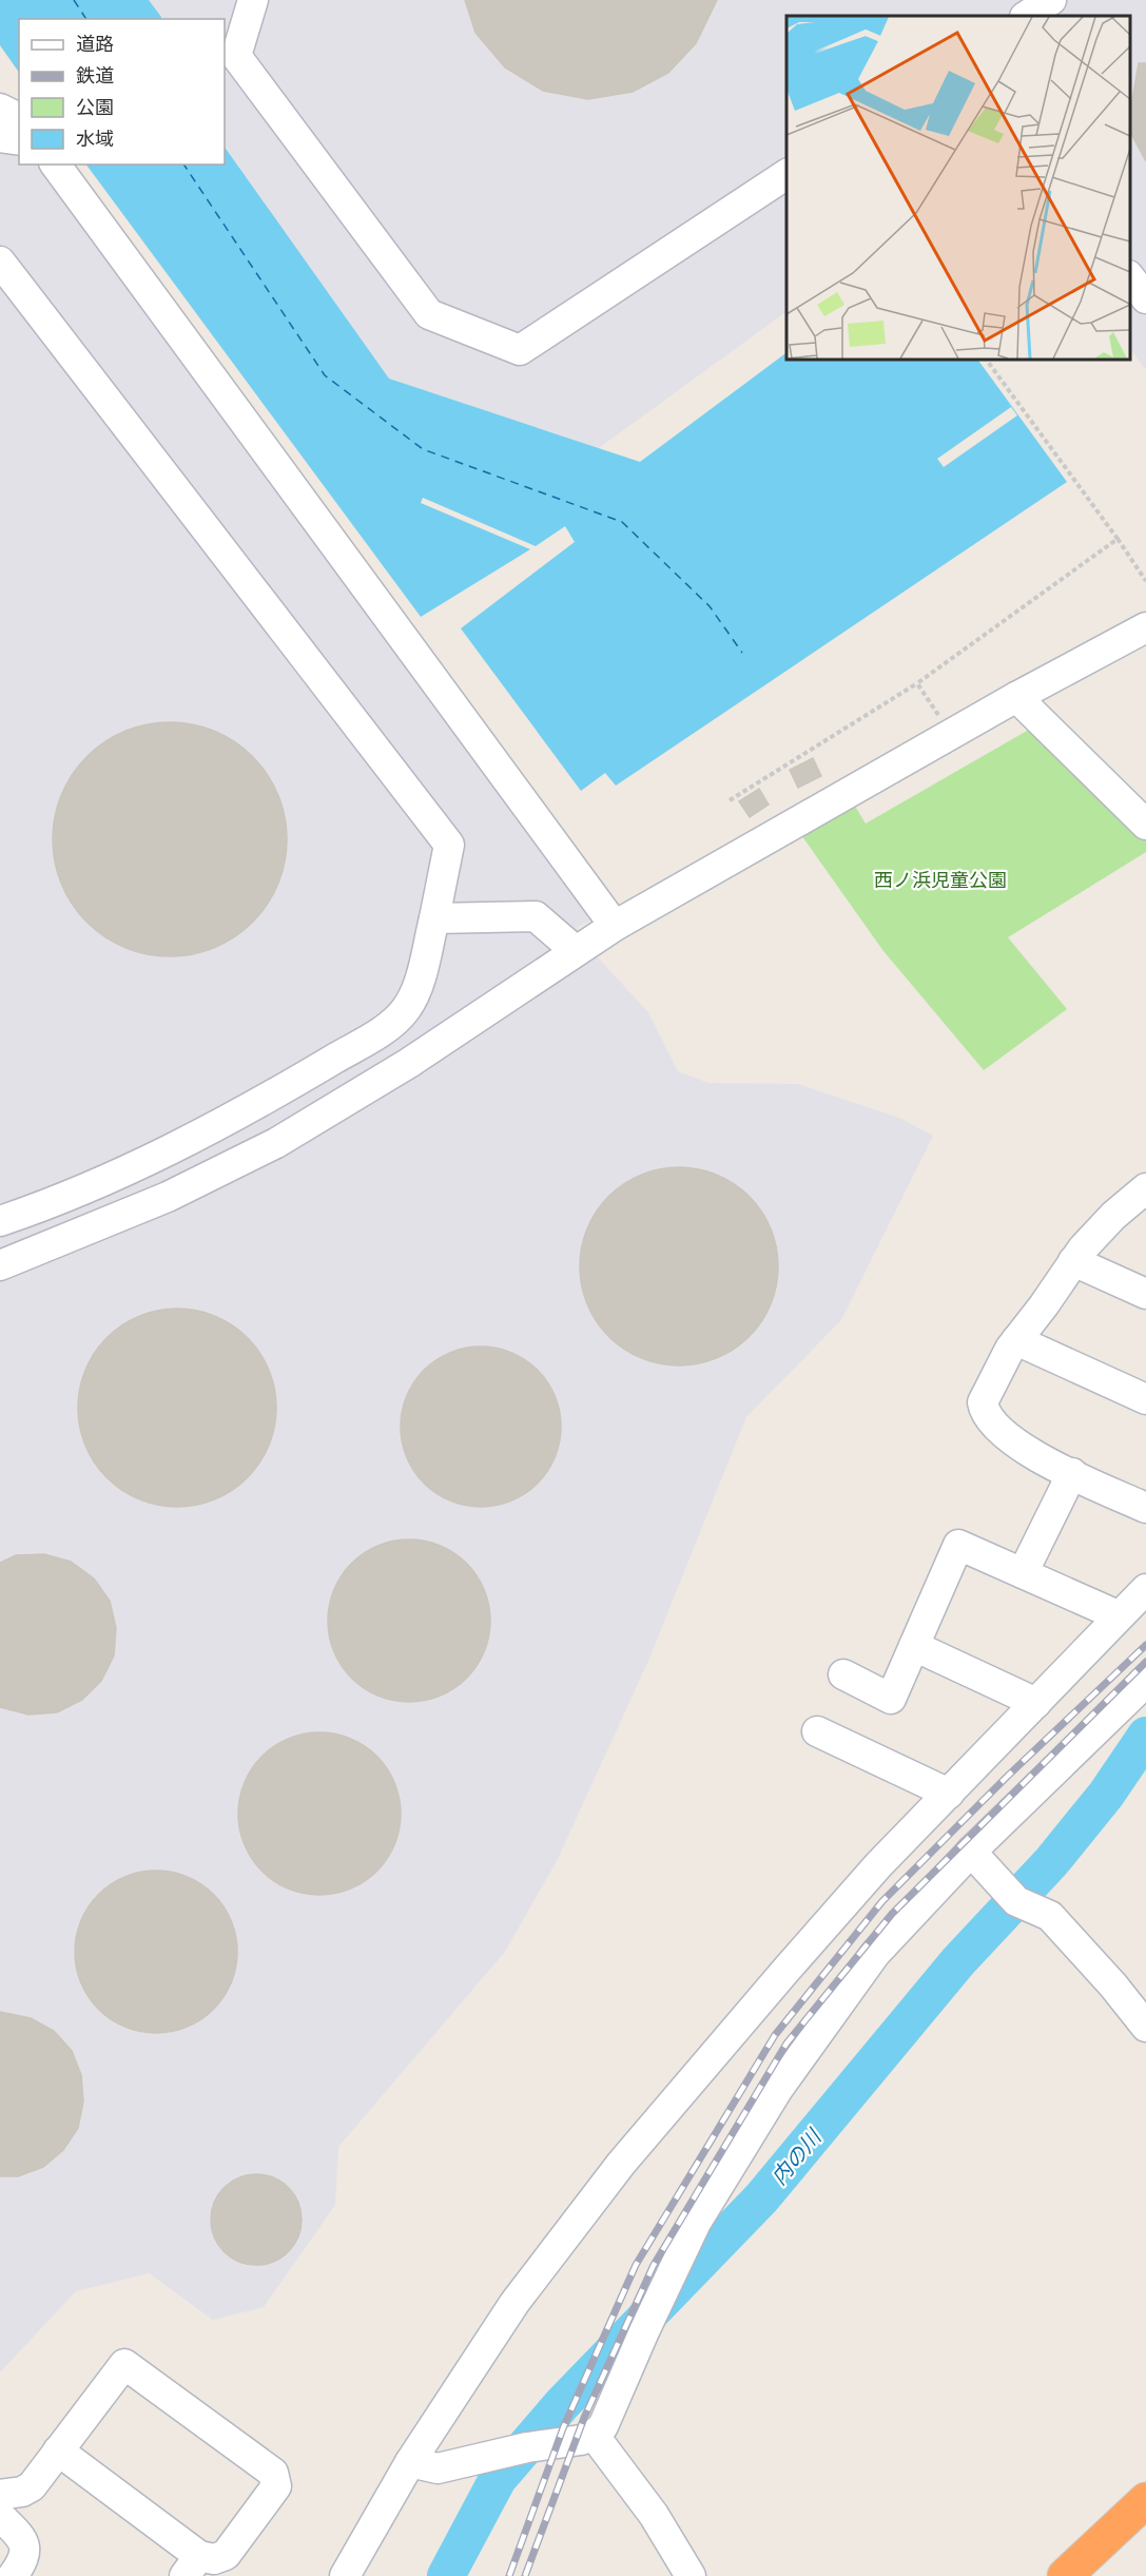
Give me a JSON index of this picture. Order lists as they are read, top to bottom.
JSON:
{
  "water": ["内の川"],
  "parks": ["西ノ浜児童公園"],
  "legend": [
    "道路",
    "鉄道",
    "公園",
    "水域"
  ]
}
